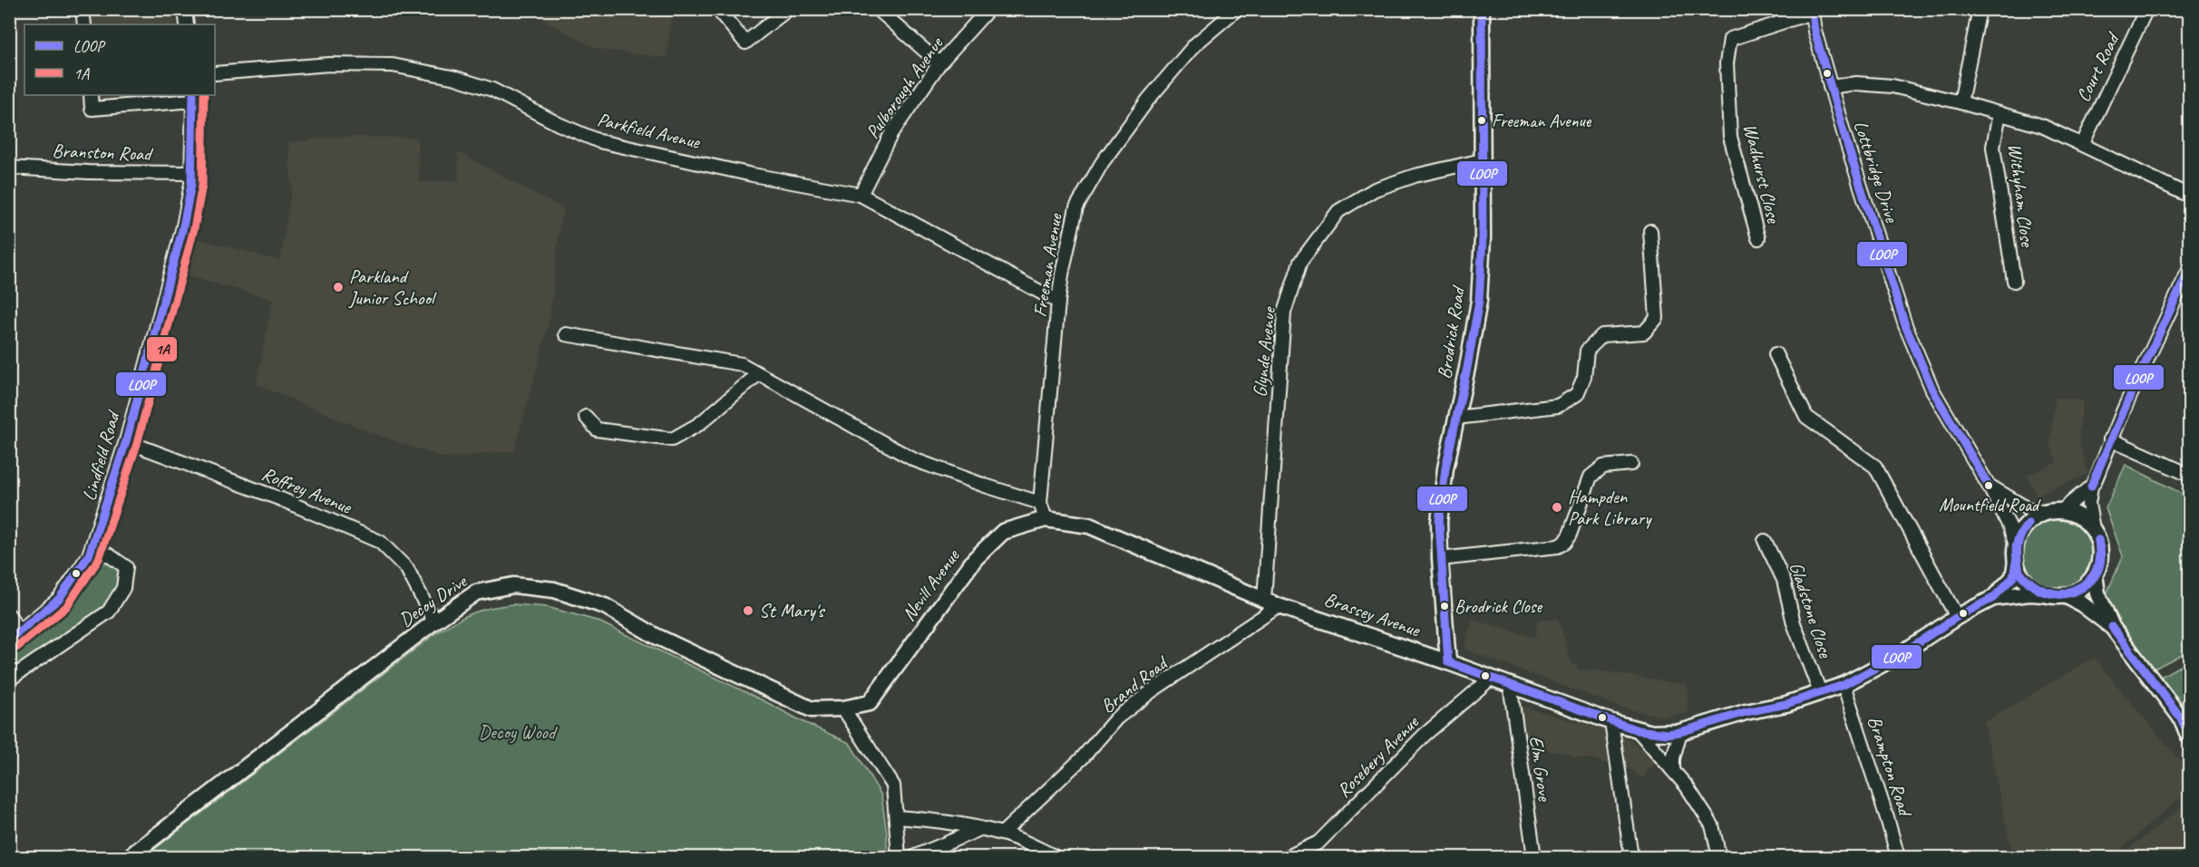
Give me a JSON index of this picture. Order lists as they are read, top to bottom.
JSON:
{
  "streets": {
    "street": [
      "Court Road",
      "Pulborough Avenue",
      "Parkfield Avenue",
      "Branston Road",
      "Lottbridge Drive",
      "Wadhurst Close",
      "Withyham Close",
      "Freeman Avenue",
      "Brodrick Road",
      "Glynde Avenue",
      "Lindfield Road",
      "Roffrey Avenue",
      "Nevill Avenue",
      "Decoy Drive",
      "Gladstone Close",
      "Brassey Avenue",
      "Brand Road",
      "Rosebery Avenue",
      "Brampton Road",
      "Elm Grove"
    ]
  },
  "crossings": [
    ["Pulborough Avenue", "Parkfield Avenue"],
    ["Parkfield Avenue", "Freeman Avenue"],
    ["Branston Road", "Lindfield Road"],
    ["Lottbridge Drive", "Wadhurst Close"],
    ["Freeman Avenue", "Nevill Avenue"],
    ["Freeman Avenue", "Brassey Avenue"],
    ["Brodrick Road", "Glynde Avenue"],
    ["Brodrick Road", "Brassey Avenue"],
    ["Glynde Avenue", "Brassey Avenue"],
    ["Lindfield Road", "Roffrey Avenue"],
    ["Roffrey Avenue", "Decoy Drive"],
    ["Nevill Avenue", "Decoy Drive"],
    ["Nevill Avenue", "Brassey Avenue"],
    ["Gladstone Close", "Brassey Avenue"],
    ["Brassey Avenue", "Brand Road"],
    ["Brassey Avenue", "Rosebery Avenue"],
    ["Brassey Avenue", "Elm Grove"]
  ],
  "parks": ["Decoy Wood"],
  "places": [
    "Freeman Avenue",
    "Parkland Junior School",
    "Mountfield Road",
    "Hampden Park Library",
    "Brodrick Close",
    "St Mary's"
  ],
  "lines": ["transit line LOOP", "transit line 1A"],
  "legend": ["LOOP", "1A"]
}
